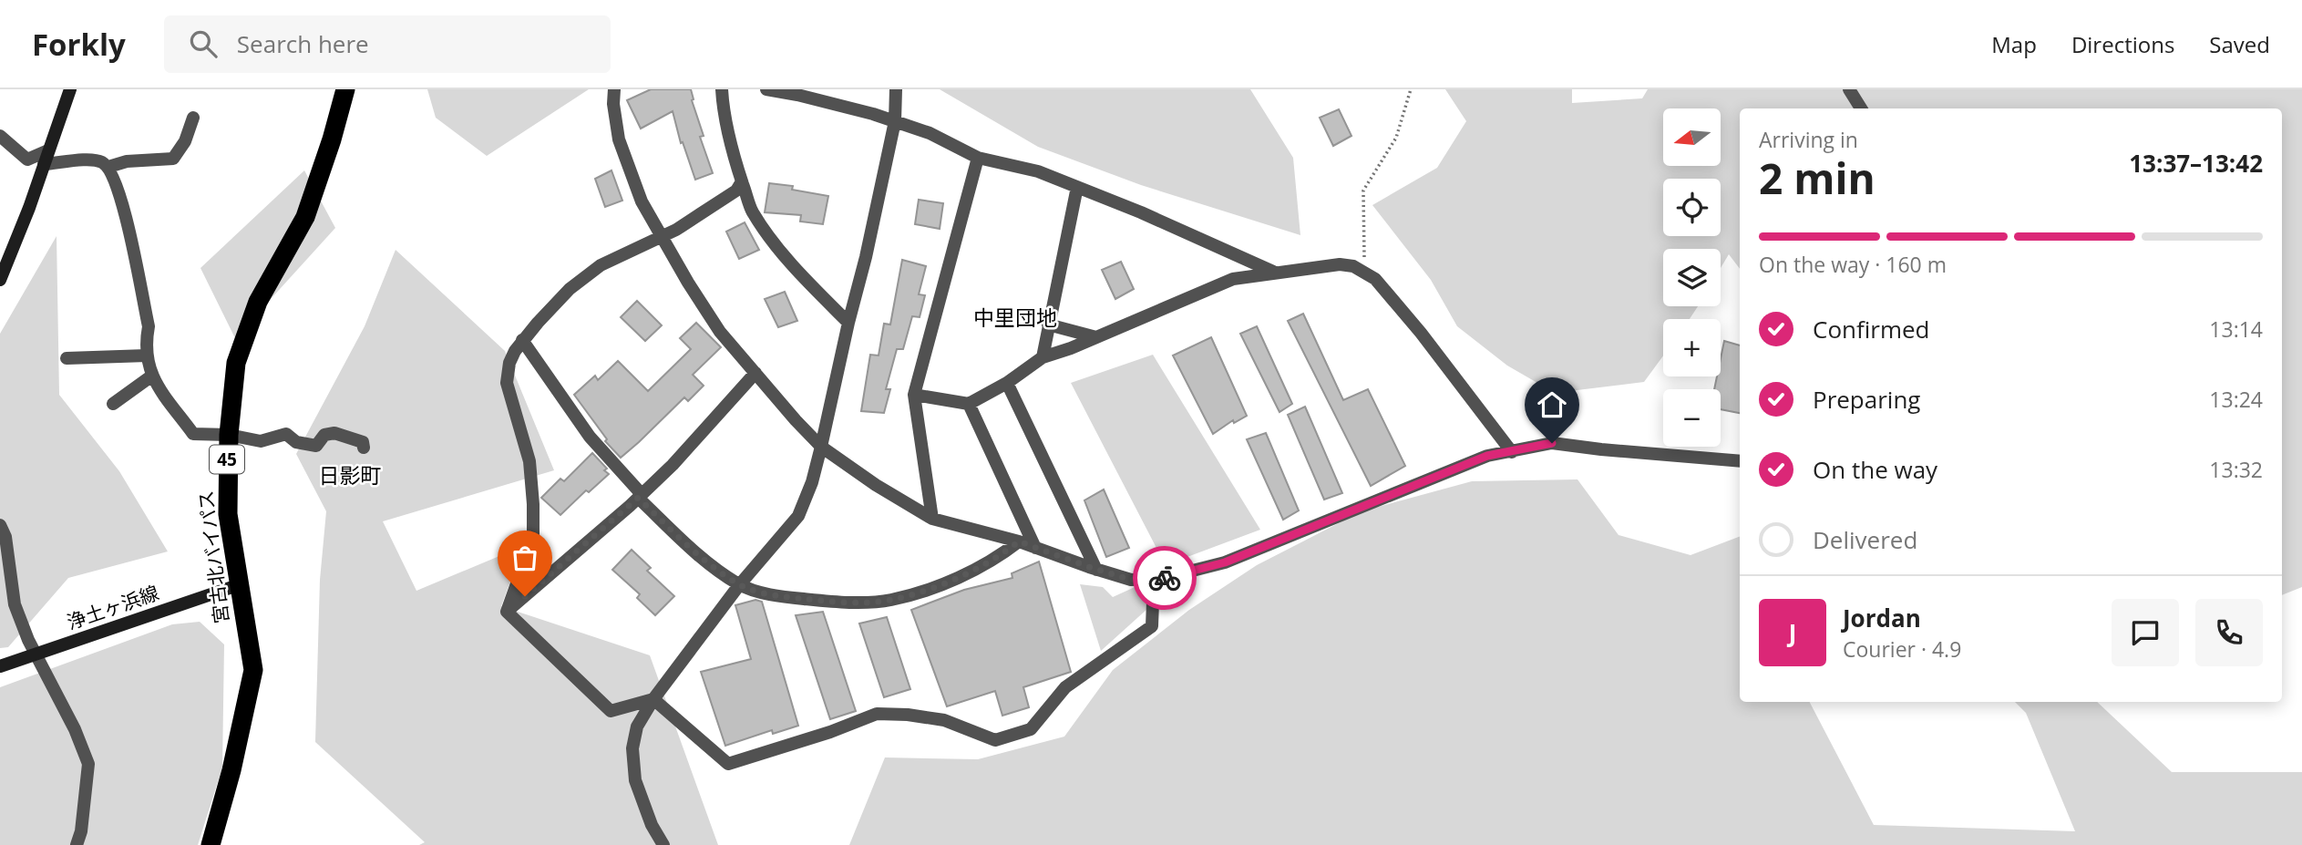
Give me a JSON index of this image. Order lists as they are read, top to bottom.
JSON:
{
  "streets": {
    "highway": ["45", "宮古北バイパス"],
    "main road": ["浄土ヶ浜線"]
  },
  "crossings": [
    ["宮古北バイパス", "浄土ヶ浜線"]
  ],
  "districts": ["中里団地", "日影町"],
  "north": "left",
  "page": {
    "header": "Forkly",
    "search": "Search here",
    "nav": ["Map", "Directions", "Saved"],
    "map_buttons": ["+", "−"],
    "heading": ["2 min", "Arriving in", "13:37–13:42"],
    "panel": ["Jordan", "Courier · 4.9"],
    "bar": "On the way · 160 m",
    "list": [
      ["Confirmed", "13:14"],
      ["Preparing", "13:24"],
      ["On the way", "13:32"],
      "Delivered"
    ],
    "round": "J"
  }
}
